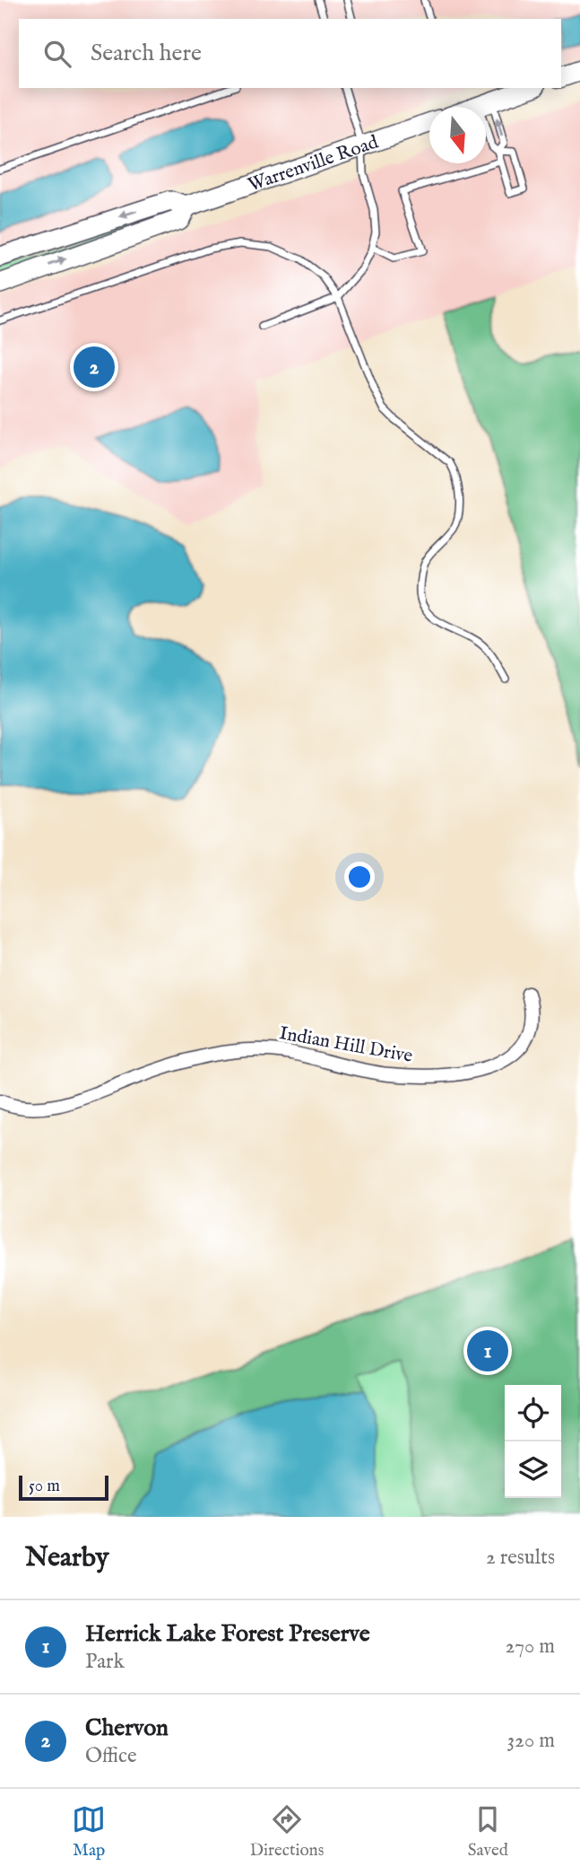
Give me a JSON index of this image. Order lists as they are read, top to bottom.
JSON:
{
  "streets": {
    "main road": ["Warrenville Road"],
    "street": ["Indian Hill Drive"]
  },
  "scale_bar": "50 m",
  "north": "bottom",
  "page": {
    "search": "Search here",
    "pins": ["2", "1"],
    "scale": "50 m",
    "heading": ["Nearby", "2 results"],
    "list": [
      {
        "mark": "1",
        "name": "Herrick Lake Forest Preserve",
        "note": "Park",
        "value": "270 m"
      },
      {
        "mark": "2",
        "name": "Chervon",
        "note": "Office",
        "value": "320 m"
      }
    ],
    "nav": ["Map", "Directions", "Saved"]
  }
}
